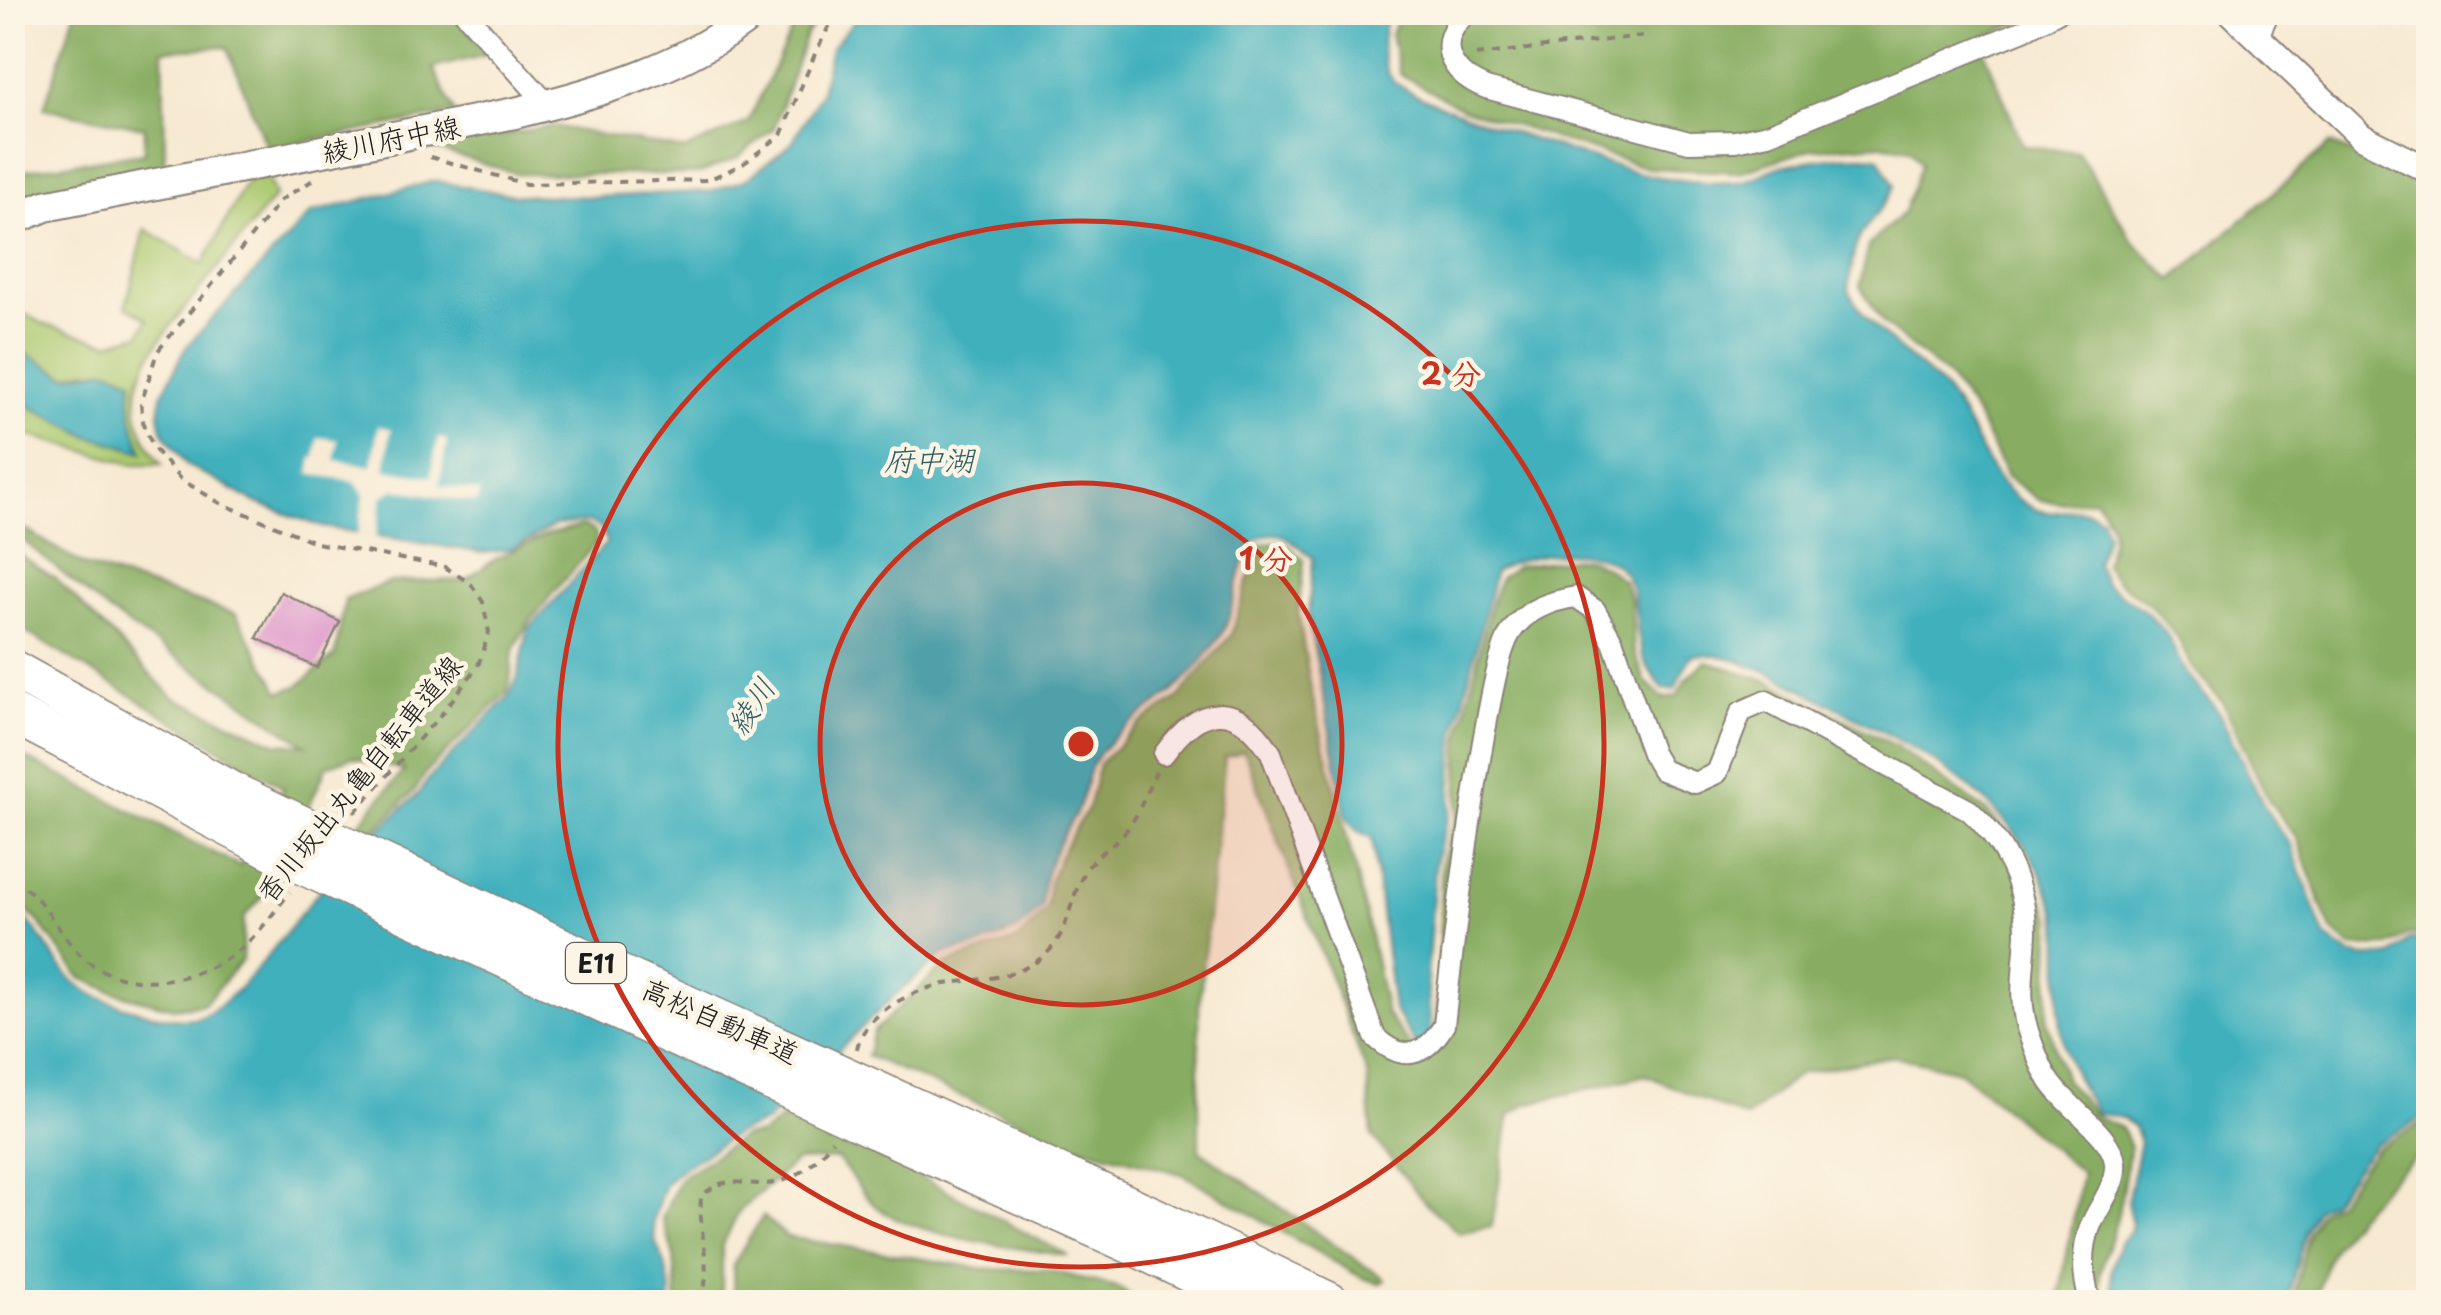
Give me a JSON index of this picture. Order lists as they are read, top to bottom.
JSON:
{
  "streets": {
    "highway": ["E11", "高松自動車道"],
    "main road": ["綾川府中線"],
    "path": ["香川坂出丸亀自転車道線"]
  },
  "crossings": [
    ["香川坂出丸亀自転車道線", "高松自動車道"]
  ],
  "water": ["府中湖", "綾川"],
  "rings": ["2 分", "1 分"]
}
